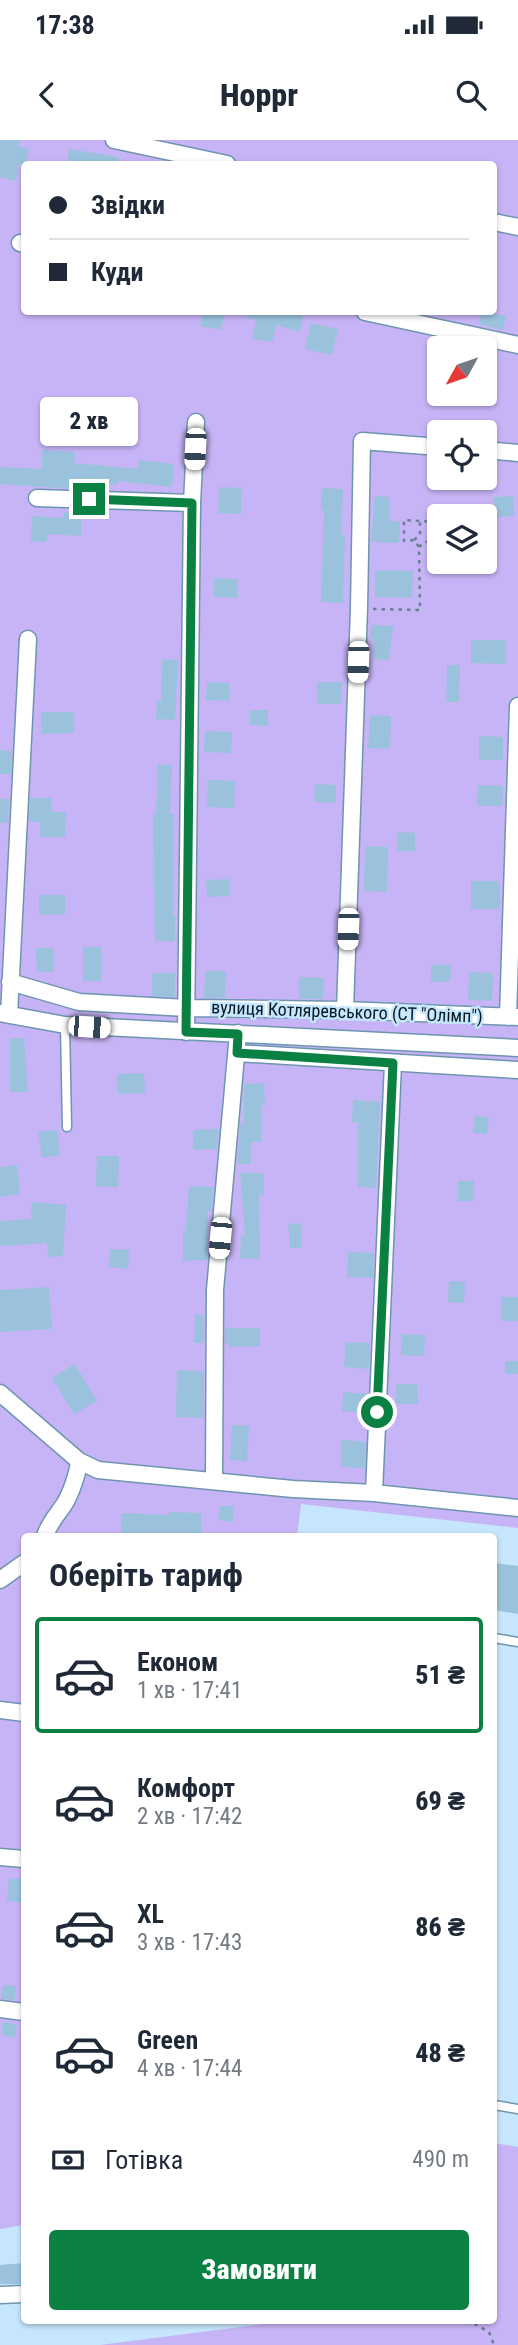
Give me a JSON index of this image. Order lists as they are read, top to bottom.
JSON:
{
  "streets": {
    "street": ["вулиця Котляревського (СТ \"Олімп\")"]
  },
  "north": "bottom left",
  "page": {
    "status": "17:38",
    "header": "Hoppr",
    "banner": ["Звідки", "Куди"],
    "bubble": "2 хв",
    "heading": "Оберіть тариф",
    "list": [
      {
        "name": "Економ",
        "note": "1 хв · 17:41",
        "value": "51 ₴"
      },
      {
        "name": "Комфорт",
        "note": "2 хв · 17:42",
        "value": "69 ₴"
      },
      {
        "name": "XL",
        "note": "3 хв · 17:43",
        "value": "86 ₴"
      },
      {
        "name": "Green",
        "note": "4 хв · 17:44",
        "value": "48 ₴"
      }
    ],
    "pay": ["Готівка", "490 m"],
    "buttons": "Замовити"
  }
}
